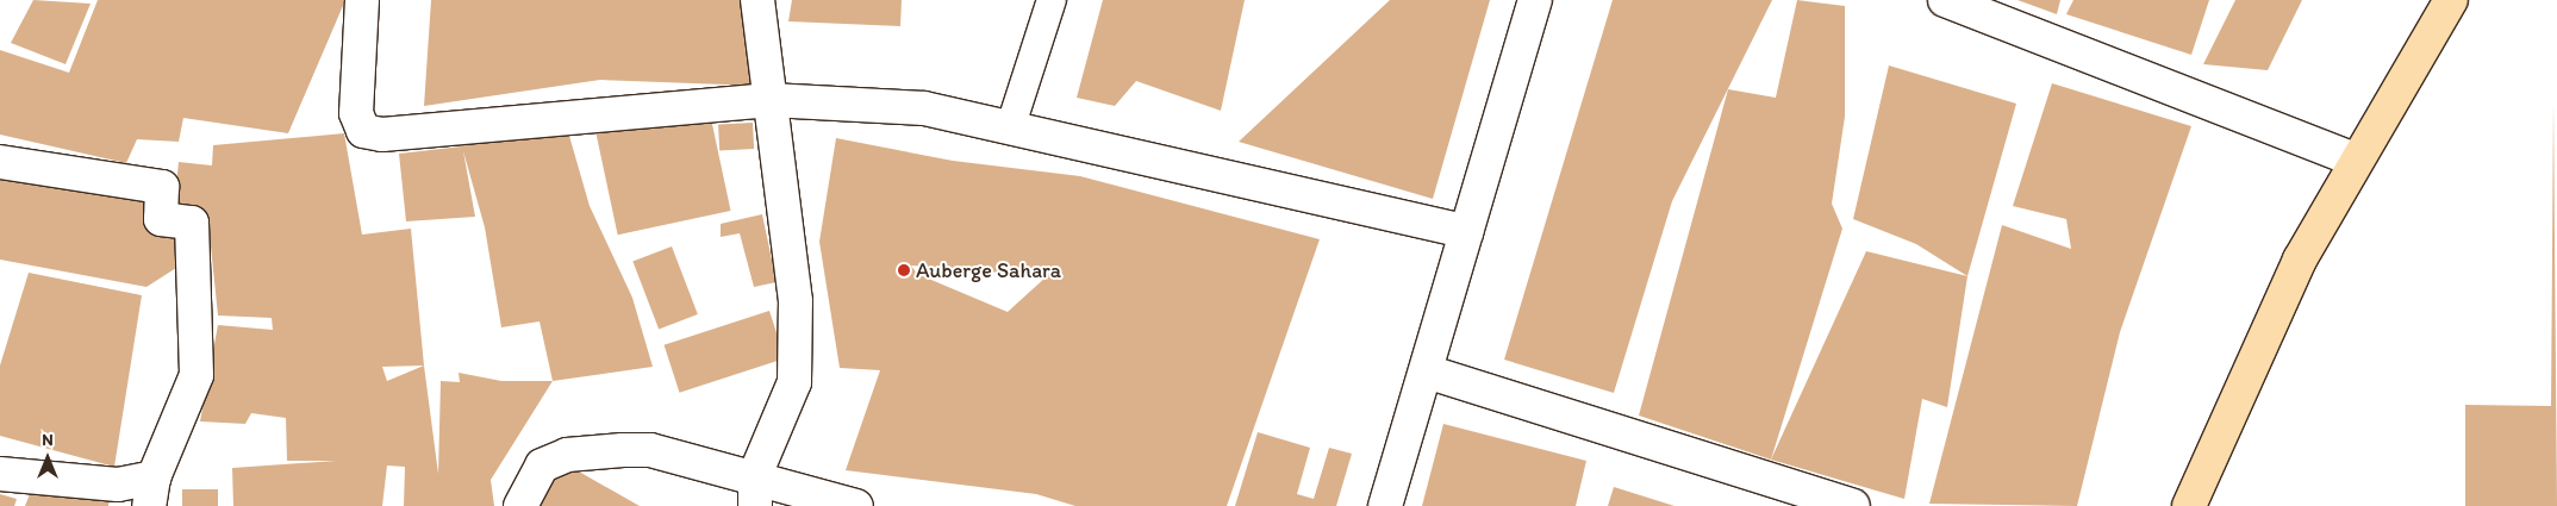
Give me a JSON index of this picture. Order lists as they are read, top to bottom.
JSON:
{
  "places": ["Auberge Sahara"],
  "north": "top"
}
